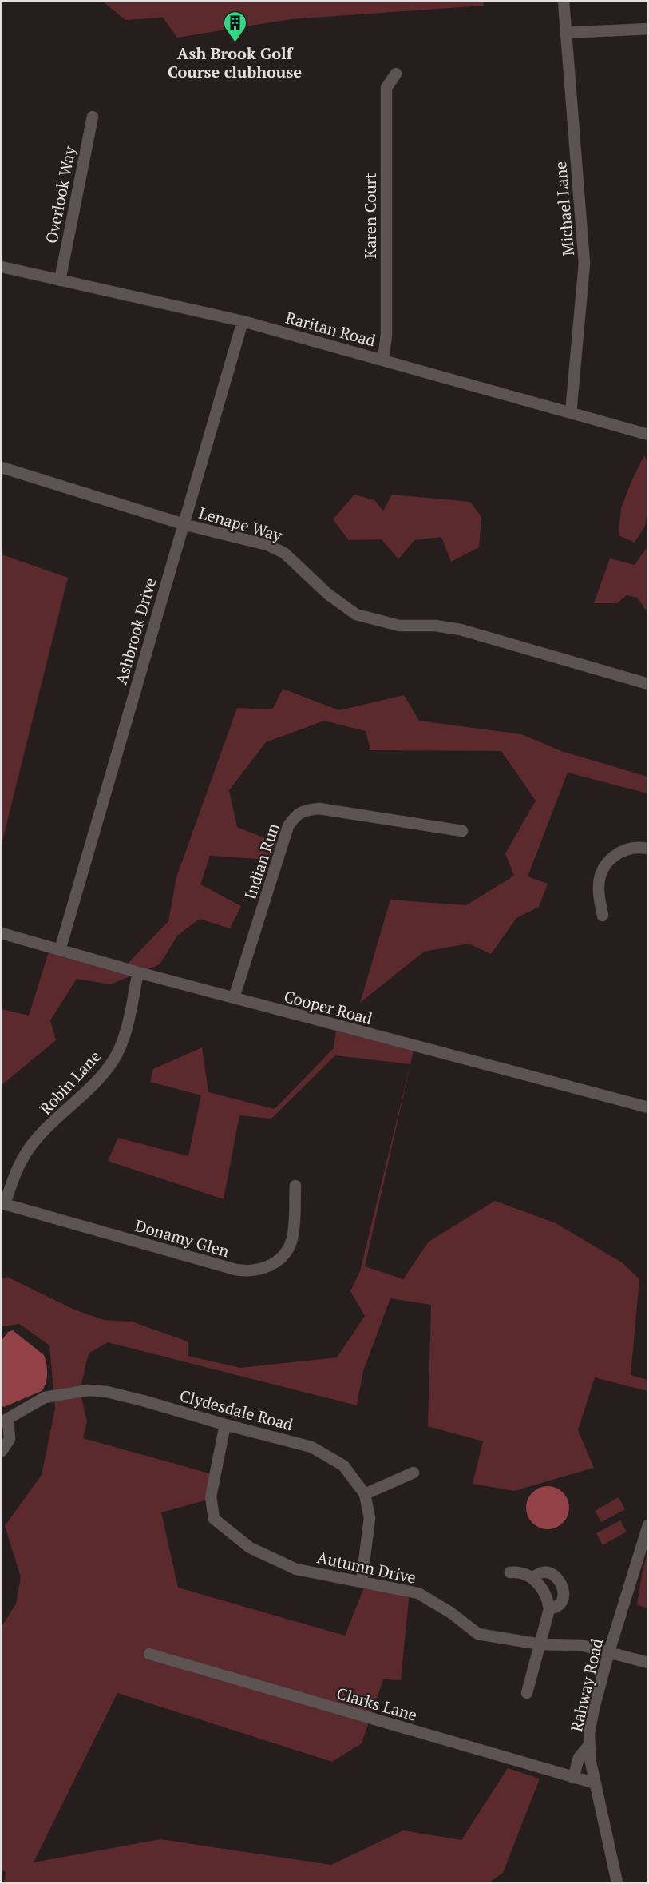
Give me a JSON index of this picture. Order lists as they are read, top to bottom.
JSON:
{
  "streets": {
    "street": [
      "Overlook Way",
      "Michael Lane",
      "Karen Court",
      "Raritan Road",
      "Lenape Way",
      "Ashbrook Drive",
      "Indian Run",
      "Cooper Road",
      "Robin Lane",
      "Donamy Glen",
      "Clydesdale Road",
      "Autumn Drive",
      "Rahway Road",
      "Clarks Lane"
    ]
  },
  "crossings": [
    ["Overlook Way", "Raritan Road"],
    ["Michael Lane", "Raritan Road"],
    ["Karen Court", "Raritan Road"],
    ["Raritan Road", "Ashbrook Drive"],
    ["Lenape Way", "Ashbrook Drive"],
    ["Ashbrook Drive", "Cooper Road"],
    ["Indian Run", "Cooper Road"],
    ["Cooper Road", "Robin Lane"],
    ["Robin Lane", "Donamy Glen"],
    ["Clydesdale Road", "Autumn Drive"],
    ["Autumn Drive", "Rahway Road"],
    ["Rahway Road", "Clarks Lane"]
  ],
  "places": {
    "building": ["Ash Brook Golf Course clubhouse"]
  }
}
